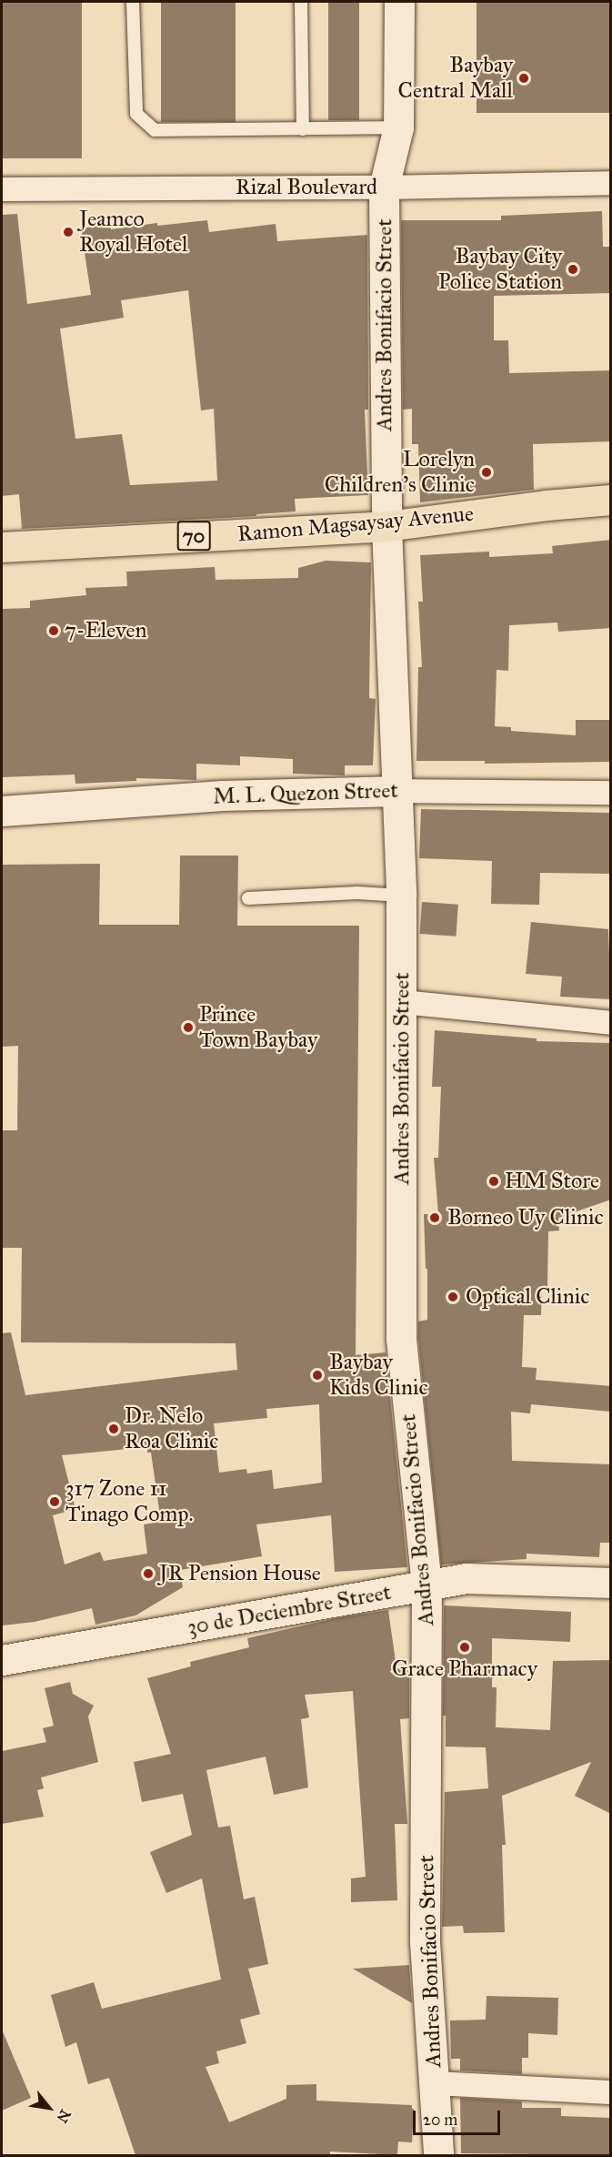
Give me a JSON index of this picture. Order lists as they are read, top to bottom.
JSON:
{
  "streets": {
    "main road": ["Ramon Magsaysay Avenue", "70"],
    "street": [
      "Rizal Boulevard",
      "Andres Bonifacio Street",
      "M. L. Quezon Street",
      "30 de Deciembre Street"
    ]
  },
  "crossings": [
    ["Rizal Boulevard", "Andres Bonifacio Street"],
    ["Andres Bonifacio Street", "Ramon Magsaysay Avenue"],
    ["Andres Bonifacio Street", "M. L. Quezon Street"],
    ["Andres Bonifacio Street", "30 de Deciembre Street"]
  ],
  "places": [
    "Baybay Central Mall",
    "Jeamco Royal Hotel",
    "Baybay City Police Station",
    "Lorelyn Children's Clinic",
    "7-Eleven",
    "Prince Town Baybay",
    "HM Store",
    "Borneo Uy Clinic",
    "Optical Clinic",
    "Baybay Kids Clinic",
    "Dr. Nelo Roa Clinic",
    "317 Zone 11 Tinago Comp.",
    "JR Pension House",
    "Grace Pharmacy"
  ],
  "scale_bar": "20 m",
  "north": "bottom right"
}
